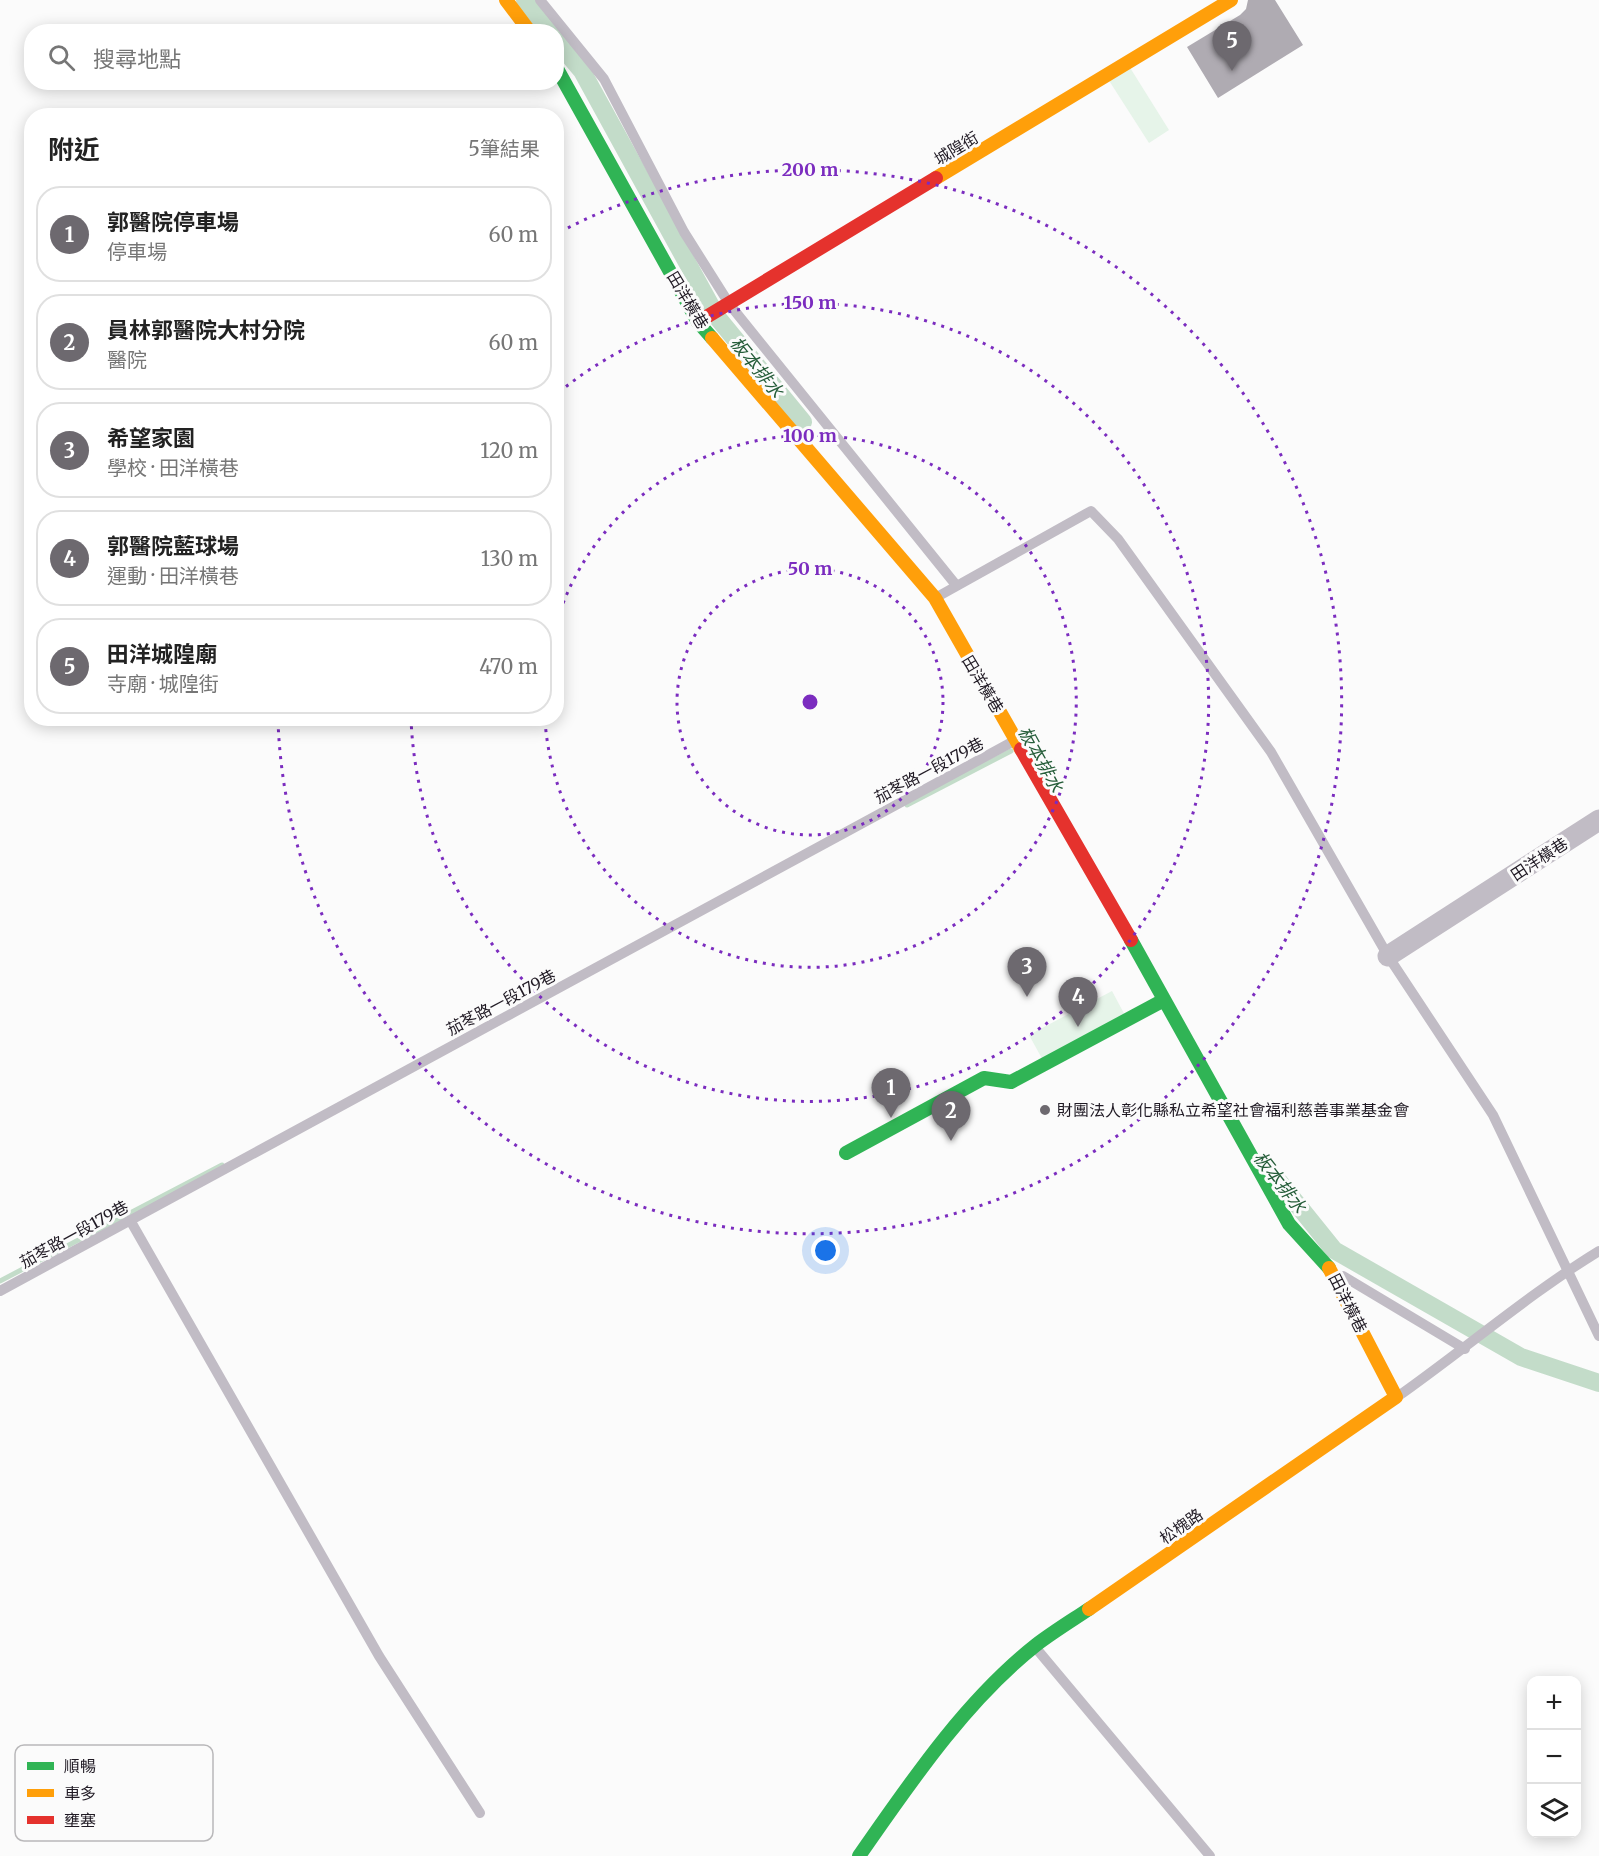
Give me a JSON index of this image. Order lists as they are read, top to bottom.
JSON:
{
  "streets": {
    "street": ["城隍街", "田洋橫巷", "松槐路"],
    "lane": ["茄苳路一段179巷"]
  },
  "crossings": [
    ["城隍街", "田洋橫巷"],
    ["田洋橫巷", "茄苳路一段179巷"],
    ["田洋橫巷", "松槐路"]
  ],
  "water": ["板本排水"],
  "places": ["財團法人彰化縣私立希望社會福利慈善事業基金會"],
  "legend": ["順暢", "車多", "壅塞"],
  "page": {
    "pins": [
      "5",
      "3",
      "4",
      "1",
      "2"
    ],
    "search": "搜尋地點",
    "heading": ["附近", "5筆結果"],
    "list": [
      {
        "mark": "1",
        "name": "郭醫院停車場",
        "note": "停車場",
        "value": "60 m"
      },
      {
        "mark": "2",
        "name": "員林郭醫院大村分院",
        "note": "醫院",
        "value": "60 m"
      },
      {
        "mark": "3",
        "name": "希望家園",
        "note": "學校 · 田洋橫巷",
        "value": "120 m"
      },
      {
        "mark": "4",
        "name": "郭醫院藍球場",
        "note": "運動 · 田洋橫巷",
        "value": "130 m"
      },
      {
        "mark": "5",
        "name": "田洋城隍廟",
        "note": "寺廟 · 城隍街",
        "value": "470 m"
      }
    ],
    "map_buttons": ["+", "−"]
  },
  "rings": [
    "200 m",
    "150 m",
    "100 m",
    "50 m"
  ]
}
